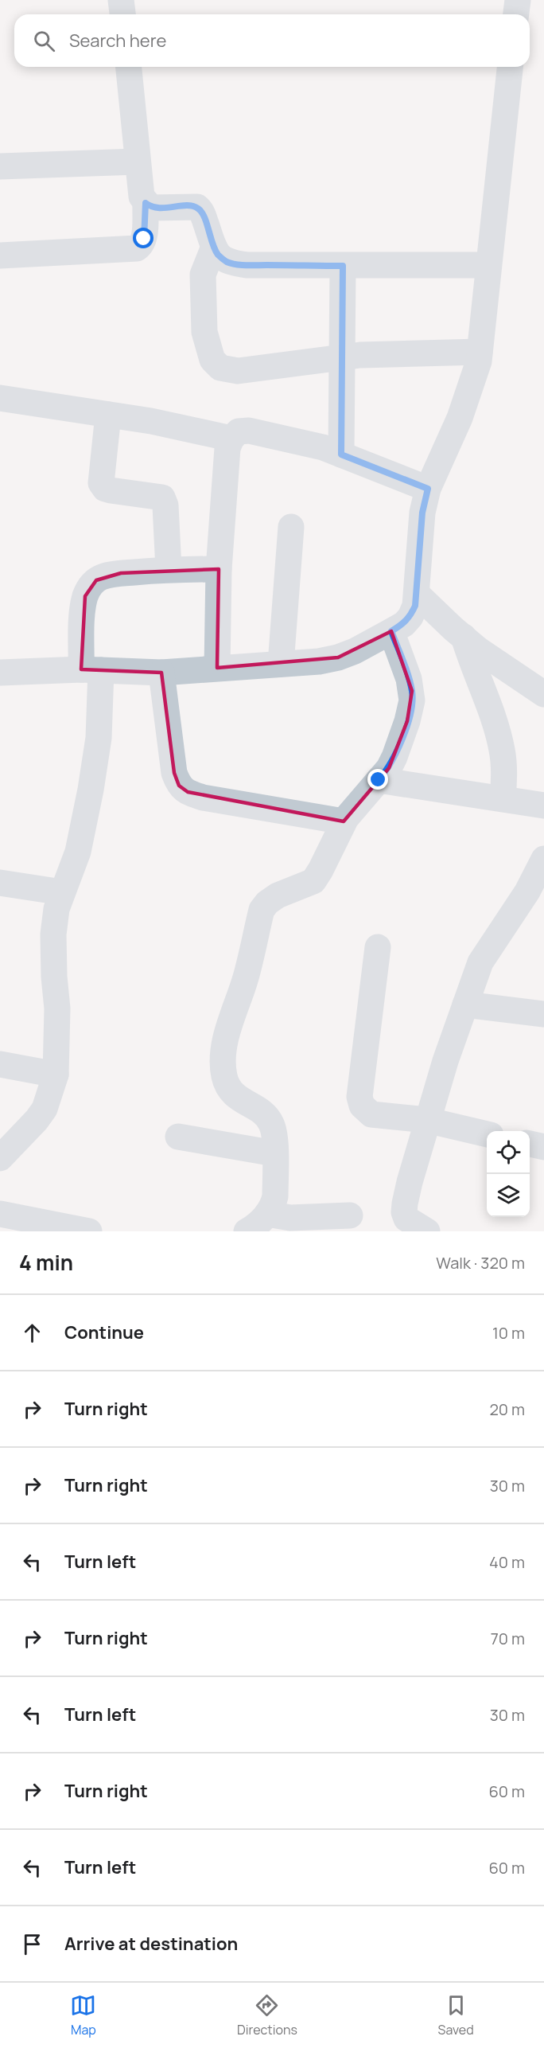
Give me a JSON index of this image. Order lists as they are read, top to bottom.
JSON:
{
  "page": {
    "search": "Search here",
    "heading": ["4 min", "Walk · 320 m"],
    "list": [
      ["Continue", "10 m"],
      ["Turn right", "20 m"],
      ["Turn right", "30 m"],
      ["Turn left", "40 m"],
      ["Turn right", "70 m"],
      ["Turn left", "30 m"],
      ["Turn right", "60 m"],
      ["Turn left", "60 m"],
      "Arrive at destination"
    ],
    "nav": ["Map", "Directions", "Saved"]
  }
}
